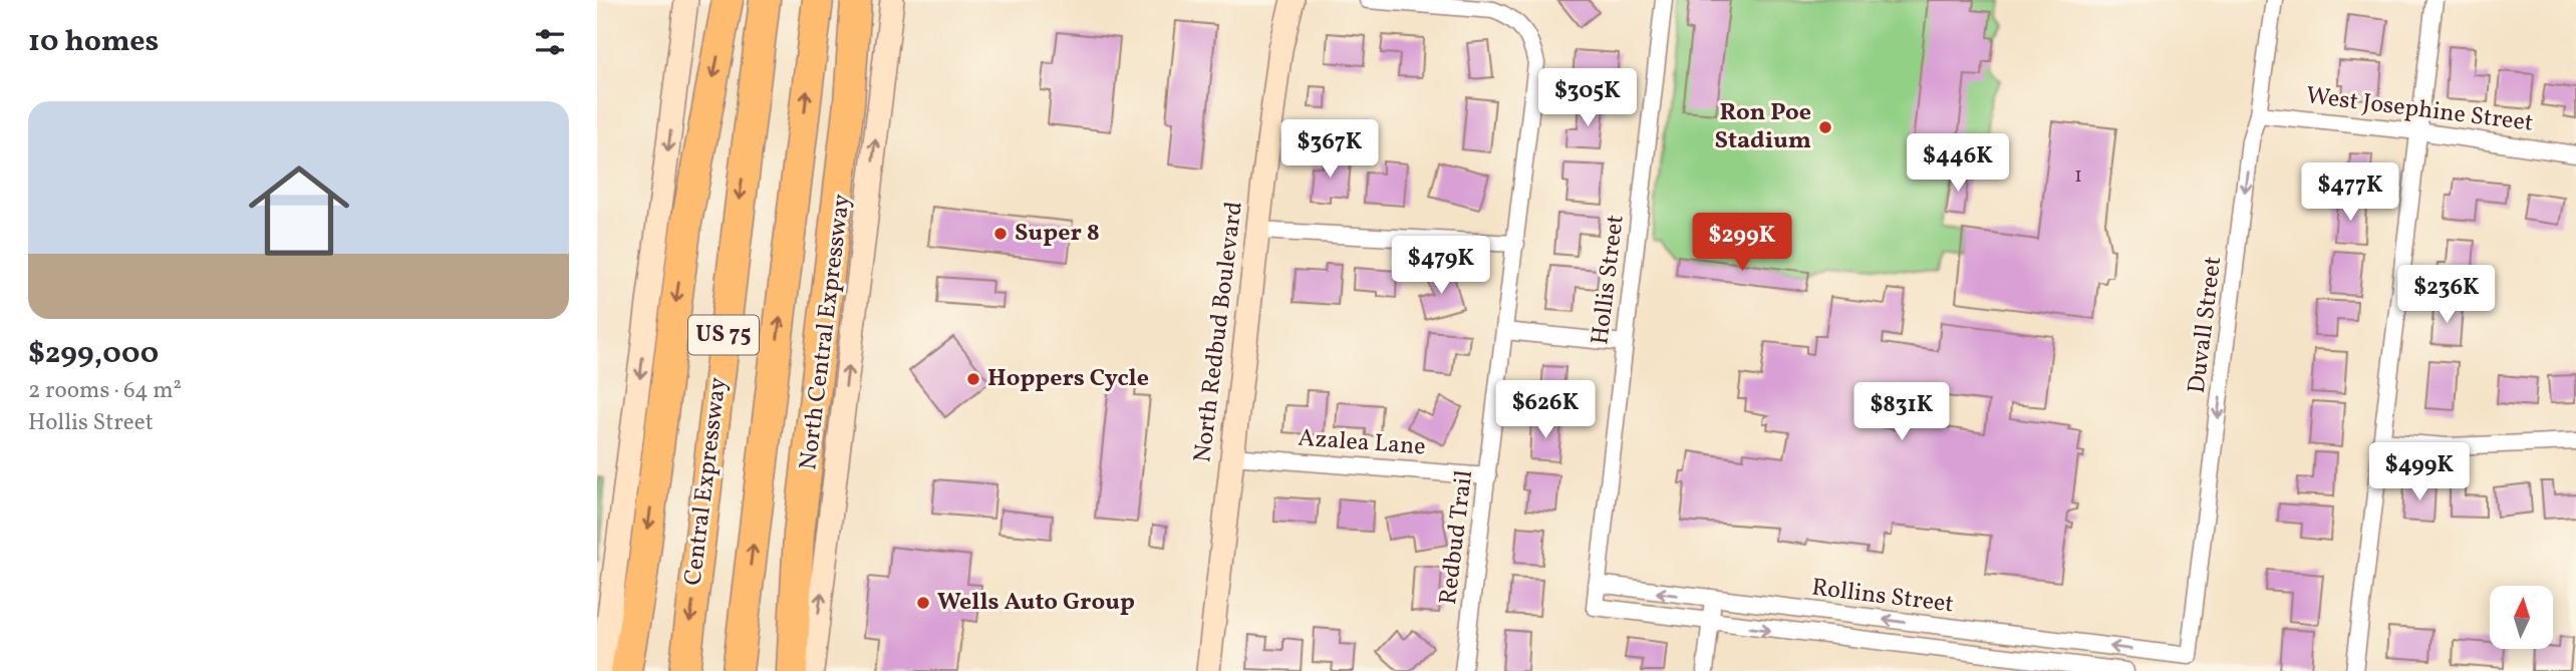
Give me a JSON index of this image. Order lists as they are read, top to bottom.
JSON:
{
  "streets": {
    "highway": ["US 75", "Central Expressway"],
    "main road": ["North Central Expressway", "North Redbud Boulevard"],
    "street": [
      "West Josephine Street",
      "Hollis Street",
      "Duvall Street",
      "Azalea Lane",
      "Redbud Trail",
      "Rollins Street"
    ]
  },
  "crossings": [
    ["West Josephine Street", "Duvall Street"],
    ["Hollis Street", "Rollins Street"],
    ["Duvall Street", "Rollins Street"],
    ["North Redbud Boulevard", "Azalea Lane"],
    ["Azalea Lane", "Redbud Trail"]
  ],
  "one_way": ["Duvall Street"],
  "places": [
    "Ron Poe Stadium",
    "Super 8",
    "Hoppers Cycle",
    "Wells Auto Group"
  ],
  "house_numbers": ["1"],
  "north": "top",
  "page": {
    "heading": "10 homes",
    "price": [
      "$305K",
      "$367K",
      "$446K",
      "$477K",
      "$299K",
      "$479K",
      "$236K",
      "$626K",
      "$831K",
      "$499K"
    ],
    "list": [
      {
        "name": "$299,000",
        "note": "2 rooms · 64 m² · Hollis Street"
      }
    ]
  }
}
